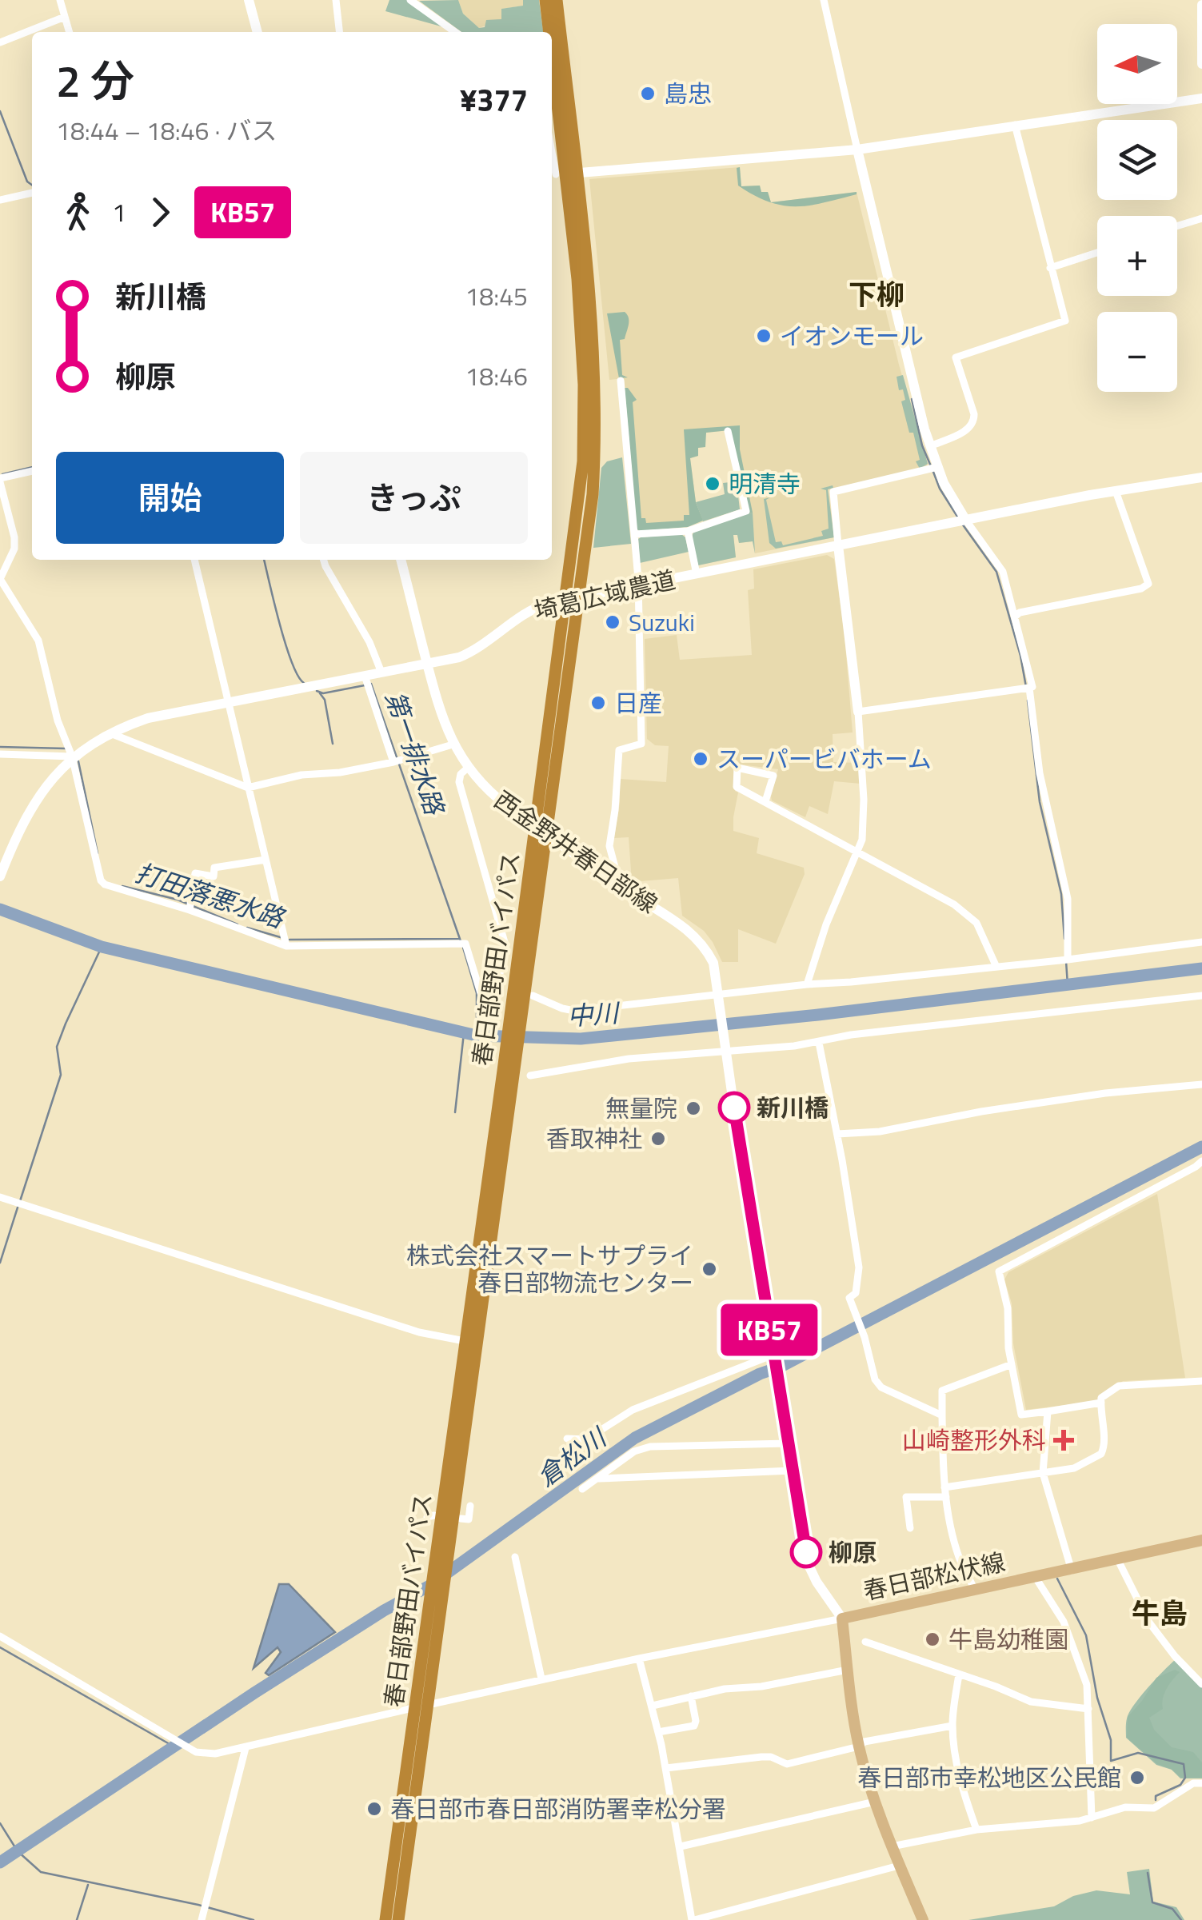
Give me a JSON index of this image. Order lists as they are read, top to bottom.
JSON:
{
  "streets": {
    "highway": ["春日部野田バイパス"],
    "main road": ["春日部松伏線"],
    "street": ["埼葛広域農道", "西金野井春日部線"]
  },
  "crossings": [
    ["埼葛広域農道", "西金野井春日部線"],
    ["埼葛広域農道", "春日部野田バイパス"],
    ["西金野井春日部線", "春日部野田バイパス"]
  ],
  "districts": ["下柳", "牛島"],
  "water": [
    "第一排水路",
    "打田落悪水路",
    "中川",
    "倉松川"
  ],
  "places": {
    "other": [
      "島忠",
      "イオンモール",
      "明清寺",
      "Suzuki",
      "日産",
      "スーパービバホーム",
      "新川橋",
      "無量院",
      "香取神社",
      "株式会社スマートサプライ 春日部物流センター",
      "柳原",
      "牛島幼稚園",
      "春日部市幸松地区公民館",
      "春日部市春日部消防署幸松分署"
    ],
    "health": ["山崎整形外科"]
  },
  "lines": ["bus line KB57"],
  "north": "left",
  "page": {
    "on_map": "KB57",
    "map_buttons": ["+", "−"],
    "heading": ["2 分", "18:44 – 18:46 · バス", "¥377"],
    "legs": ["1", "KB57"],
    "list": [
      {
        "name": "新川橋",
        "value": "18:45"
      },
      {
        "name": "柳原",
        "value": "18:46"
      }
    ],
    "buttons": ["開始", "きっぷ"]
  }
}
